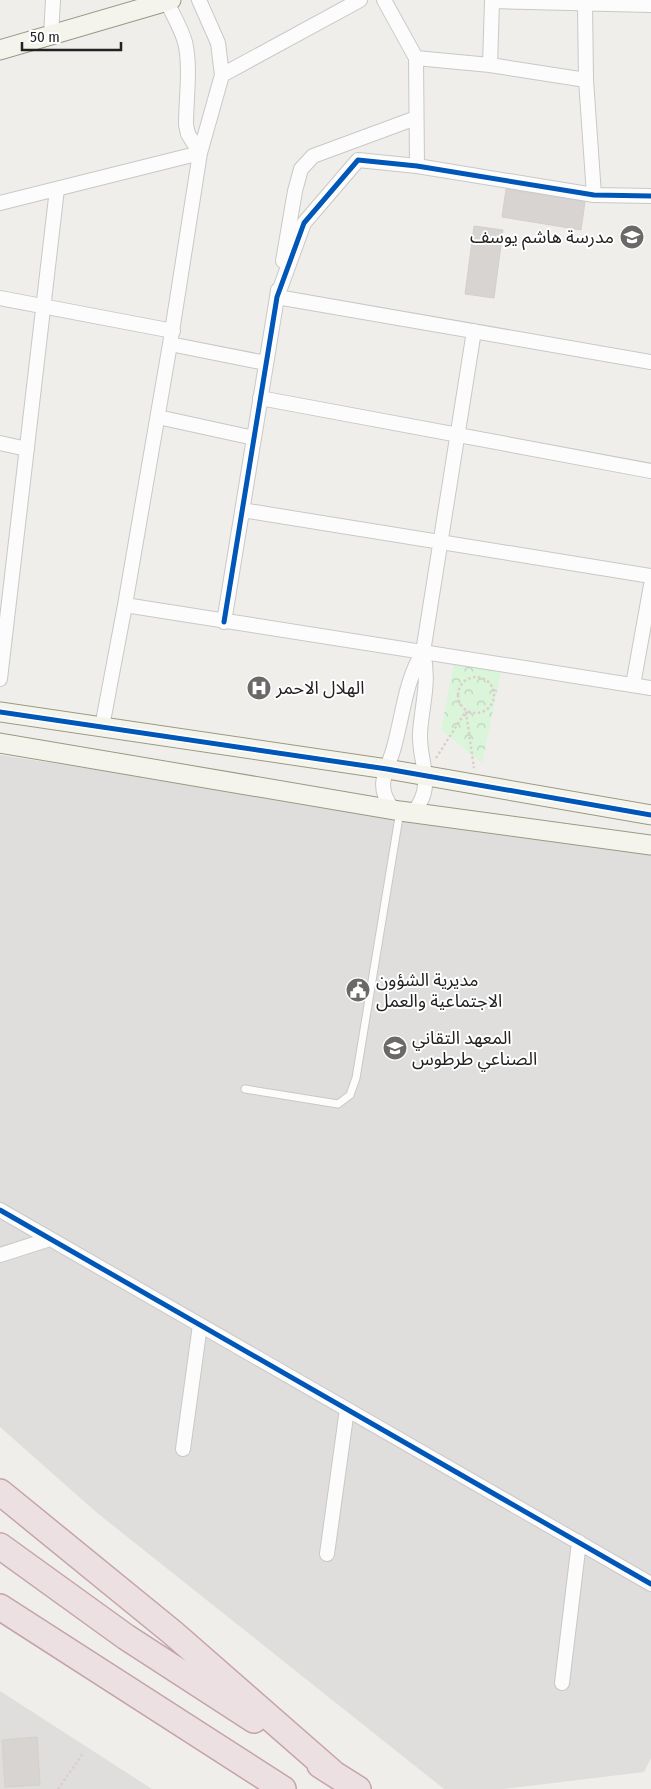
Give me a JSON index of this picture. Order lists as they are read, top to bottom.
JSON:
{
  "places": {
    "school or university": ["مدرسة هاشم يوسف", "المعهد التقاني الصناعي طرطوس"],
    "hospital": ["الهلال الاحمر"],
    "public building": ["مديرية الشؤون الاجتماعية والعمل"]
  },
  "scale_bar": "50 m"
}
